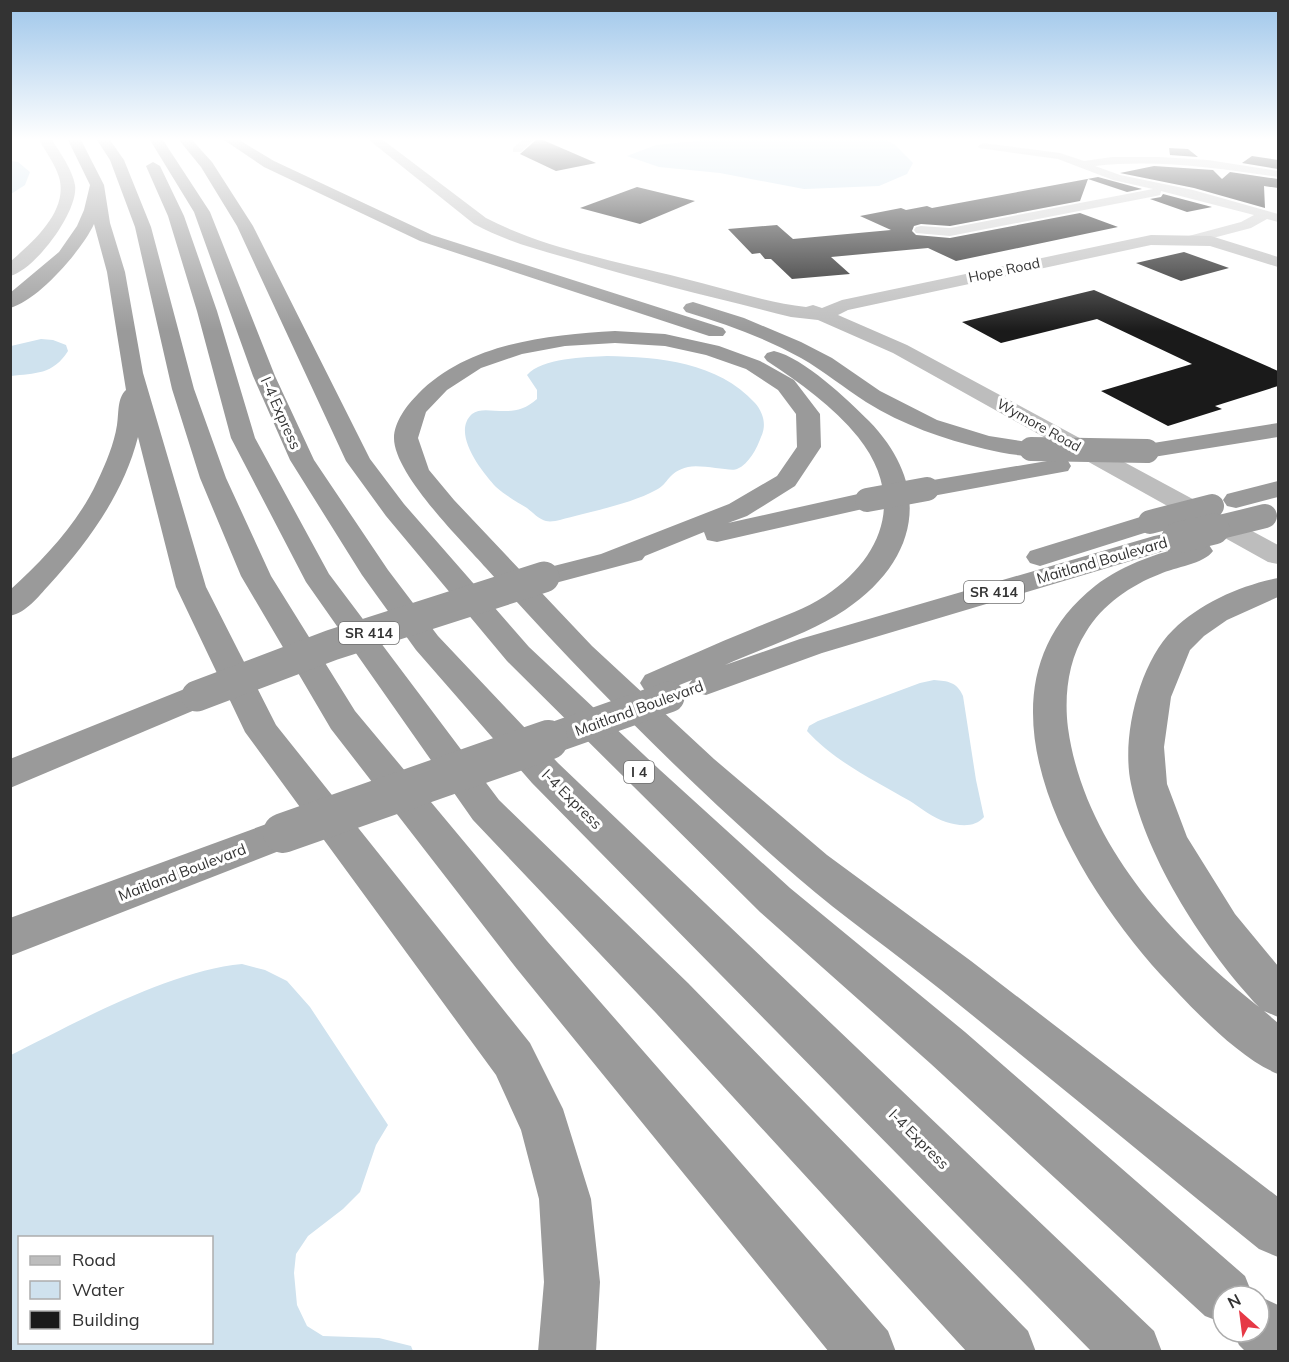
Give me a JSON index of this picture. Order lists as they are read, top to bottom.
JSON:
{
  "streets": {
    "highway": [
      "I-4 Express",
      "Maitland Boulevard",
      "SR 414",
      "I 4"
    ],
    "main road": ["Hope Road", "Wymore Road"]
  },
  "crossings": [
    ["Hope Road", "Wymore Road"]
  ],
  "legend": ["Road", "Water", "Building"],
  "north": "top left"
}
